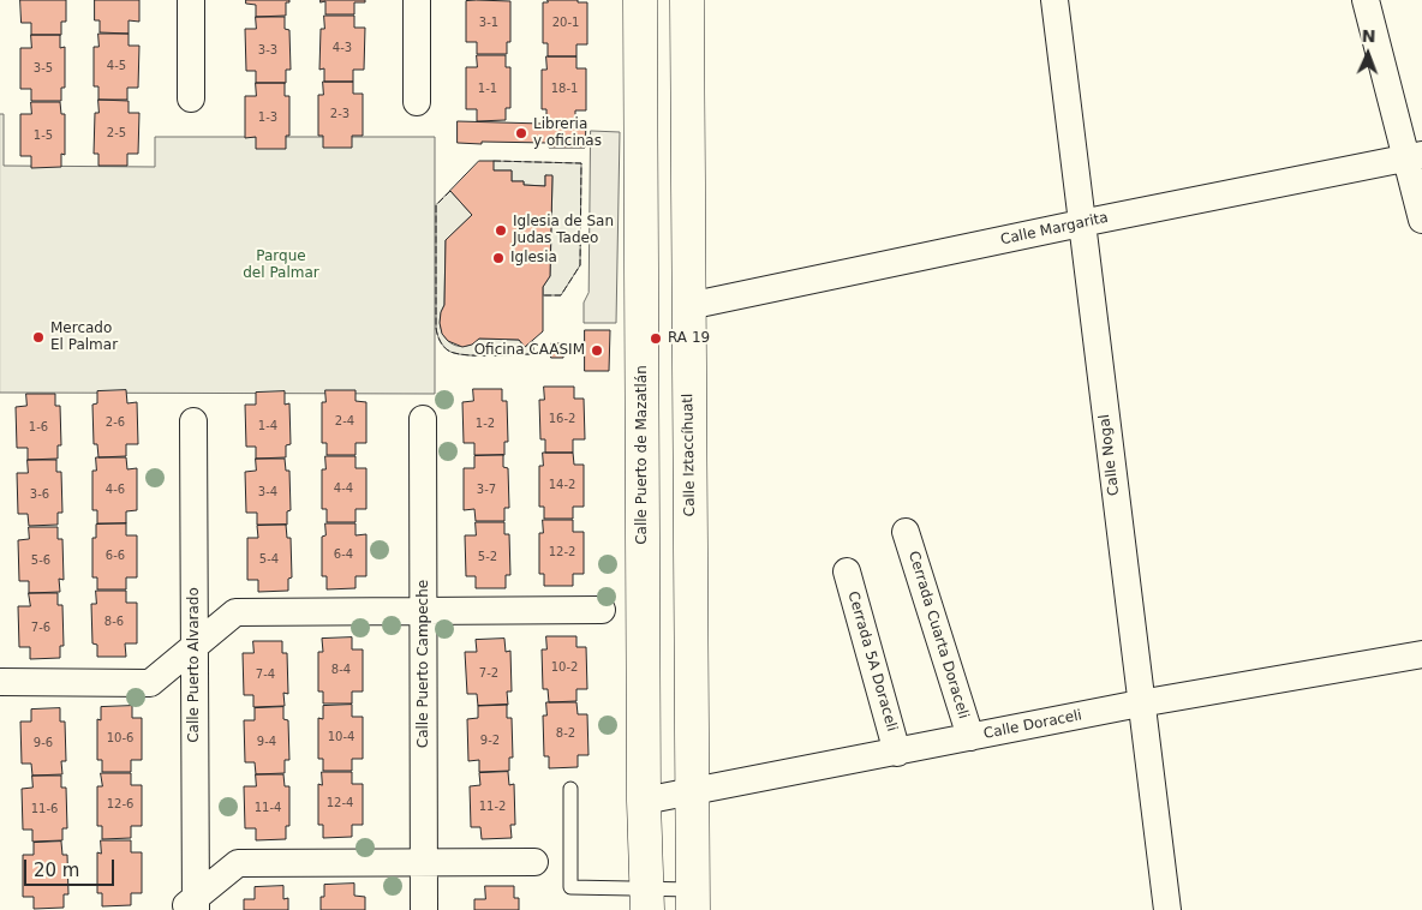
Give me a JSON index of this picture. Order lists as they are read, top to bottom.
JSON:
{
  "streets": {
    "main road": ["Calle Puerto de Mazatlán", "Calle Iztaccíhuatl"],
    "street": [
      "Calle Margarita",
      "Calle Nogal",
      "Cerrada Cuarta Doraceli",
      "Cerrada 5A Doraceli",
      "Calle Puerto Campeche",
      "Calle Puerto Alvarado",
      "Calle Doraceli"
    ]
  },
  "crossings": [
    ["Calle Margarita", "Calle Iztaccíhuatl"],
    ["Calle Margarita", "Calle Nogal"],
    ["Calle Puerto de Mazatlán", "Calle Doraceli"],
    ["Calle Iztaccíhuatl", "Calle Doraceli"],
    ["Calle Nogal", "Calle Doraceli"],
    ["Cerrada Cuarta Doraceli", "Calle Doraceli"],
    ["Cerrada 5A Doraceli", "Calle Doraceli"]
  ],
  "parks": ["Parque del Palmar"],
  "places": [
    "Libreria y oficinas",
    "Iglesia de San Judas Tadeo",
    "Iglesia",
    "Mercado El Palmar",
    "RA 19",
    "Oficina CAASIM"
  ],
  "house_numbers": [
    "3-1",
    "20-1",
    "4-3",
    "3-3",
    "4-5",
    "3-5",
    "1-1",
    "18-1",
    "2-3",
    "1-3",
    "2-5",
    "1-5",
    "16-2",
    "2-4",
    "2-6",
    "1-2",
    "1-4",
    "1-6",
    "14-2",
    "4-4",
    "4-6",
    "3-7",
    "3-4",
    "3-6",
    "12-2",
    "6-4",
    "6-6",
    "5-2",
    "5-4",
    "5-6",
    "8-6",
    "7-6",
    "10-2",
    "8-4",
    "7-2",
    "7-4",
    "8-2",
    "10-4",
    "10-6",
    "9-2",
    "9-4",
    "9-6",
    "12-4",
    "12-6",
    "11-2",
    "11-4",
    "11-6"
  ],
  "scale_bar": "20 m",
  "north": "top"
}
